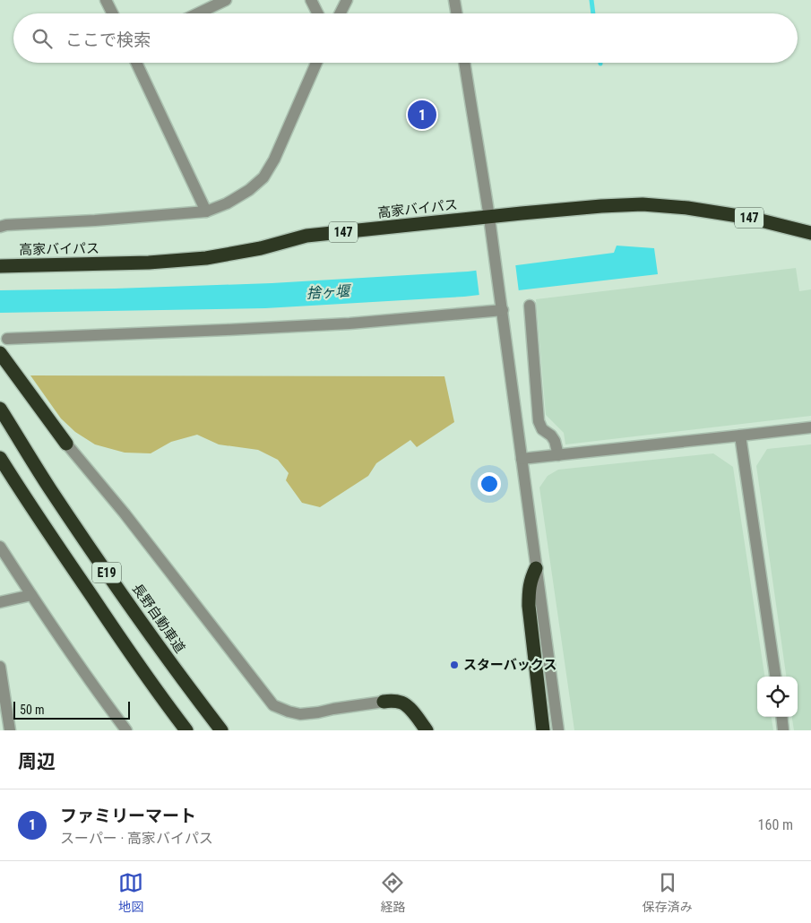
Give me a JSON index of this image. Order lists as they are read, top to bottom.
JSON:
{
  "streets": {
    "highway": [
      "高家バイパス",
      "147",
      "E19",
      "長野自動車道"
    ]
  },
  "water": ["捨ヶ堰"],
  "places": ["スターバックス"],
  "scale_bar": "50 m",
  "page": {
    "search": "ここで検索",
    "pins": "1",
    "scale": "50 m",
    "heading": "周辺",
    "list": [
      {
        "mark": "1",
        "name": "ファミリーマート",
        "note": "スーパー · 高家バイパス",
        "value": "160 m"
      }
    ],
    "nav": ["地図", "経路", "保存済み"]
  }
}
